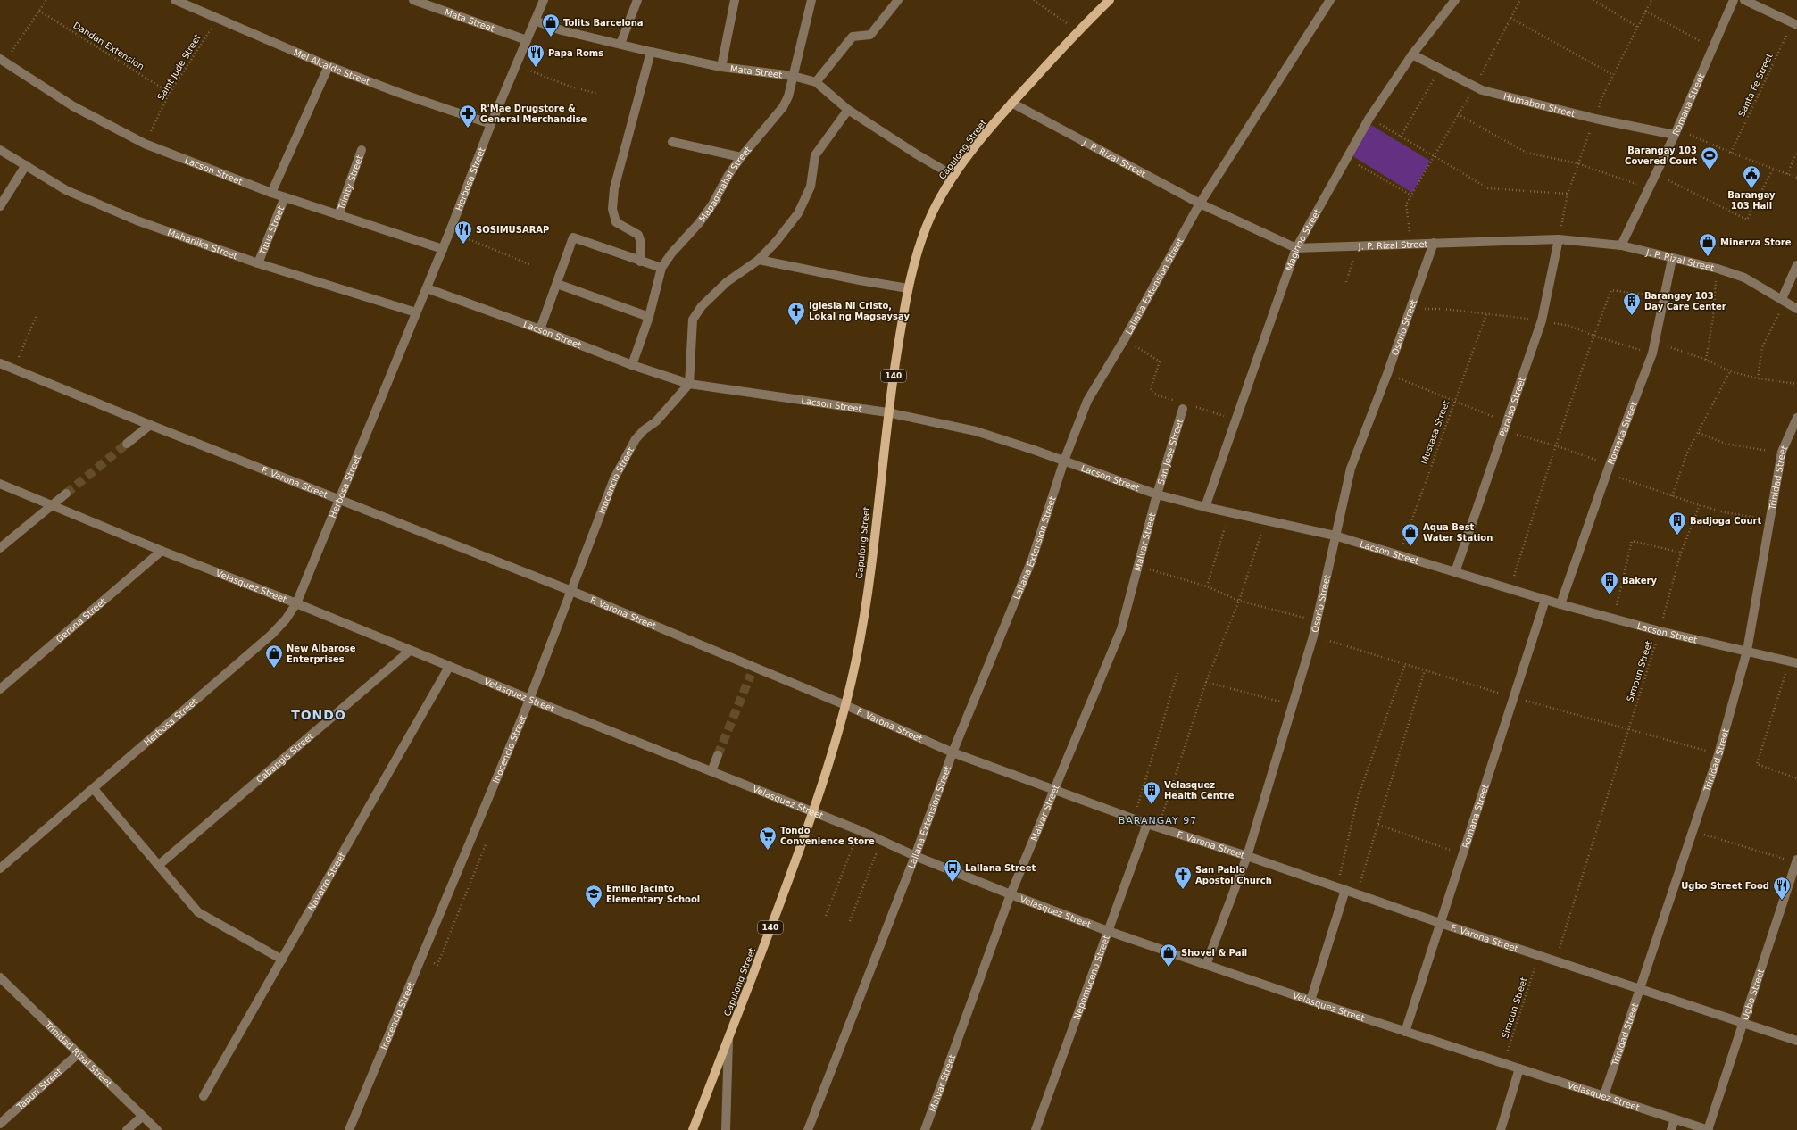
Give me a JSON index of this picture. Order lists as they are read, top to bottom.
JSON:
{
  "streets": {
    "main road": ["Capulong Street", "140"],
    "street": [
      "Mata Street",
      "Mel Alcalde Street",
      "Humabon Street",
      "Romana Street",
      "J. P. Rizal Street",
      "Lacson Street",
      "Herbosa Street",
      "Trinity Street",
      "Mapagmahal Street",
      "Titus Street",
      "Maginoo Street",
      "Maharlika Street",
      "Lallana Extension Street",
      "Osorio Street",
      "Paraiso Street",
      "San Jose Street",
      "Trinidad Street",
      "Inocencio Street",
      "F. Varona Street",
      "Malvar Street",
      "Velasquez Street",
      "Gerona Street",
      "Cabangis Street",
      "Navarro Street",
      "Nepomuceno Street",
      "Ugbo Street",
      "Trinidad Rizal Street",
      "Tapuri Street"
    ],
    "path": [
      "Dandan Extension",
      "Saint Jude Street",
      "Santa Fe Street",
      "Mustasa Street",
      "Simoun Street"
    ]
  },
  "crossings": [
    ["Mata Street", "Capulong Street"],
    ["Mata Street", "Herbosa Street"],
    ["Mata Street", "Mapagmahal Street"],
    ["Dandan Extension", "Saint Jude Street"],
    ["Mel Alcalde Street", "Saint Jude Street"],
    ["Mel Alcalde Street", "Herbosa Street"],
    ["Saint Jude Street", "Lacson Street"],
    ["Humabon Street", "Romana Street"],
    ["Humabon Street", "Maginoo Street"],
    ["Romana Street", "J. P. Rizal Street"],
    ["Romana Street", "Lacson Street"],
    ["Romana Street", "F. Varona Street"],
    ["Romana Street", "Velasquez Street"],
    ["Capulong Street", "J. P. Rizal Street"],
    ["Capulong Street", "Lacson Street"],
    ["Capulong Street", "F. Varona Street"],
    ["Capulong Street", "Velasquez Street"],
    ["J. P. Rizal Street", "Maginoo Street"],
    ["J. P. Rizal Street", "Lallana Extension Street"],
    ["J. P. Rizal Street", "Osorio Street"],
    ["J. P. Rizal Street", "Paraiso Street"],
    ["Lacson Street", "Herbosa Street"],
    ["Lacson Street", "Trinity Street"],
    ["Lacson Street", "Mapagmahal Street"],
    ["Lacson Street", "Titus Street"],
    ["Lacson Street", "Maginoo Street"],
    ["Lacson Street", "Lallana Extension Street"],
    ["Lacson Street", "Osorio Street"],
    ["Lacson Street", "Paraiso Street"],
    ["Lacson Street", "Mustasa Street"],
    ["Lacson Street", "San Jose Street"],
    ["Lacson Street", "Trinidad Street"],
    ["Lacson Street", "Inocencio Street"],
    ["Lacson Street", "Malvar Street"],
    ["Lacson Street", "Simoun Street"],
    ["Herbosa Street", "Maharlika Street"],
    ["Herbosa Street", "F. Varona Street"],
    ["Herbosa Street", "Velasquez Street"],
    ["Titus Street", "Maharlika Street"],
    ["Lallana Extension Street", "F. Varona Street"],
    ["Lallana Extension Street", "Velasquez Street"],
    ["Osorio Street", "F. Varona Street"],
    ["Osorio Street", "Velasquez Street"],
    ["San Jose Street", "Malvar Street"],
    ["Trinidad Street", "F. Varona Street"],
    ["Trinidad Street", "Velasquez Street"],
    ["Inocencio Street", "F. Varona Street"],
    ["Inocencio Street", "Velasquez Street"],
    ["F. Varona Street", "Malvar Street"],
    ["F. Varona Street", "Simoun Street"],
    ["F. Varona Street", "Nepomuceno Street"],
    ["F. Varona Street", "Ugbo Street"],
    ["Malvar Street", "Velasquez Street"],
    ["Velasquez Street", "Gerona Street"],
    ["Velasquez Street", "Simoun Street"],
    ["Velasquez Street", "Cabangis Street"],
    ["Velasquez Street", "Navarro Street"],
    ["Velasquez Street", "Nepomuceno Street"],
    ["Velasquez Street", "Ugbo Street"],
    ["Trinidad Rizal Street", "Tapuri Street"]
  ],
  "districts": ["TONDO", "BARANGAY 97"],
  "places": {
    "shop": [
      "Tolits Barcelona",
      "Minerva Store",
      "Aqua Best Water Station",
      "New Albarose Enterprises",
      "Shovel & Pail"
    ],
    "restaurant": ["Papa Roms", "SOSIMUSARAP", "Ugbo Street Food"],
    "pharmacy": ["R'Mae Drugstore & General Merchandise"],
    "sports": ["Barangay 103 Covered Court"],
    "public building": ["Barangay 103 Hall"],
    "building": [
      "Barangay 103 Day Care Center",
      "Badjoga Court",
      "Bakery",
      "Velasquez Health Centre"
    ],
    "church": ["Iglesia Ni Cristo, Lokal ng Magsaysay", "San Pablo Apostol Church"],
    "supermarket": ["Tondo Convenience Store"],
    "bus stop": ["Lallana Street"],
    "school or university": ["Emilio Jacinto Elementary School"]
  }
}
